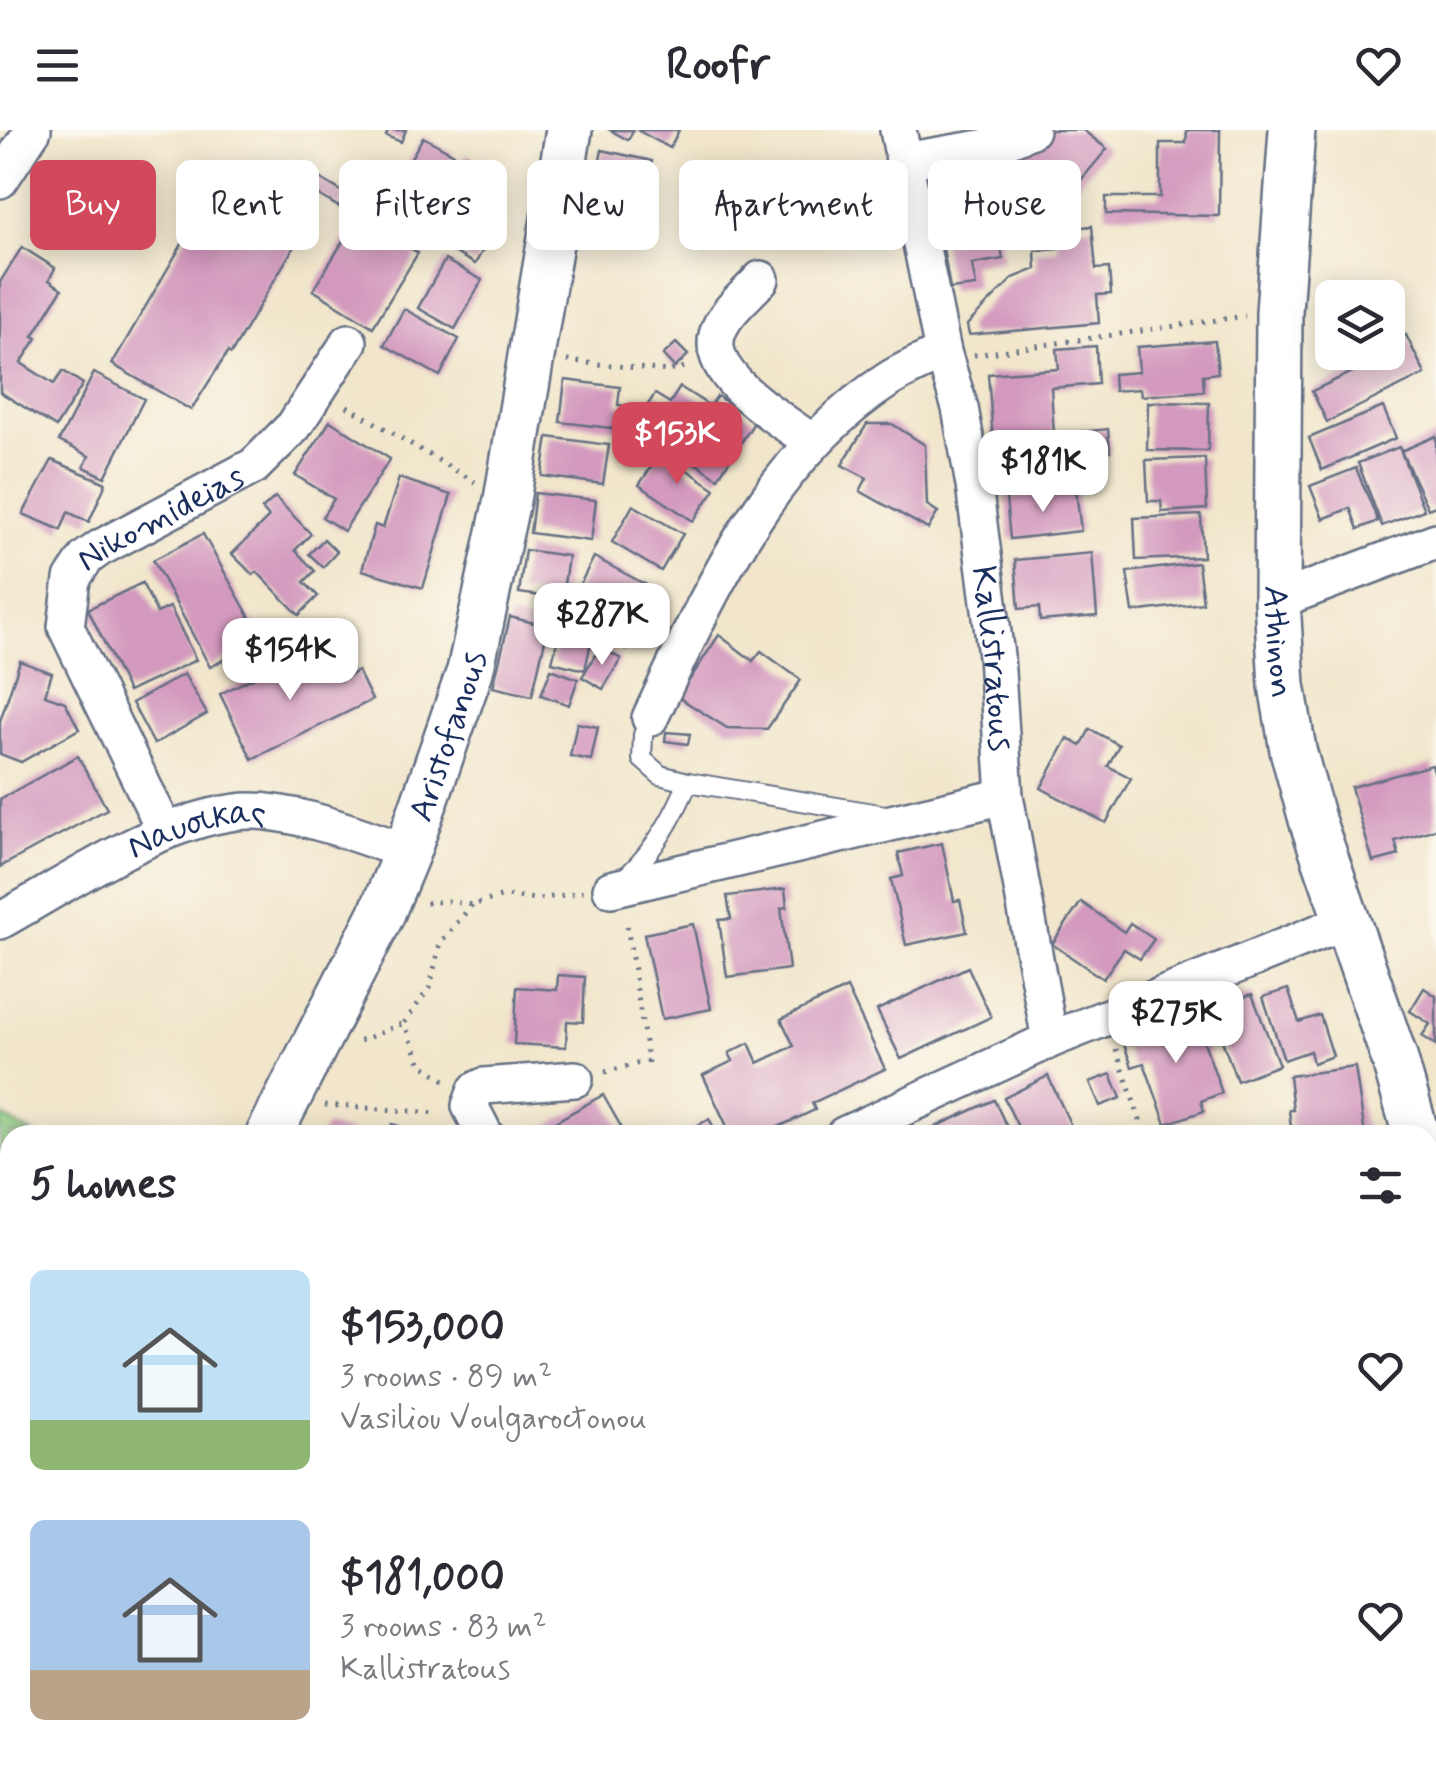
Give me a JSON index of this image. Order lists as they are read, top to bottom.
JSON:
{
  "streets": {
    "street": [
      "Nikomideias",
      "Athinon",
      "Kallistratous",
      "Aristofanous",
      "Ναυσικας"
    ]
  },
  "crossings": [
    ["Nikomideias", "Ναυσικας"],
    ["Aristofanous", "Ναυσικας"]
  ],
  "page": {
    "header": "Roofr",
    "chip": [
      "Buy",
      "Rent",
      "Filters",
      "New",
      "Apartment",
      "House"
    ],
    "price": [
      "$153K",
      "$181K",
      "$287K",
      "$154K",
      "$275K"
    ],
    "heading": "5 homes",
    "list": [
      {
        "name": "$153,000",
        "note": "3 rooms · 89 m² · Vasiliou Voulgaroctonou"
      },
      {
        "name": "$181,000",
        "note": "3 rooms · 83 m² · Kallistratous"
      }
    ]
  }
}
